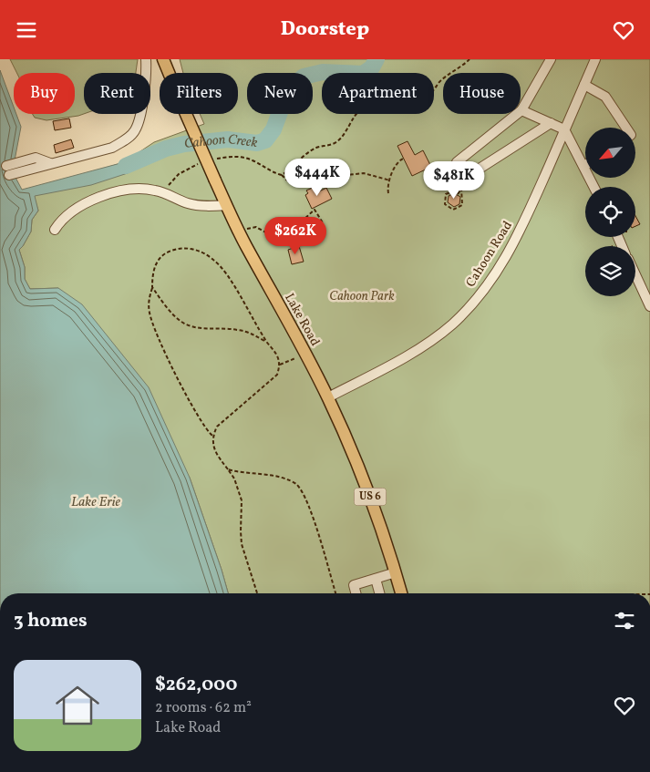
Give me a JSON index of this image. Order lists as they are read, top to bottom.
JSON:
{
  "streets": {
    "main road": ["Lake Road", "US 6"],
    "street": ["Cahoon Road"]
  },
  "crossings": [
    ["Cahoon Road", "Lake Road"]
  ],
  "water": ["Cahoon Creek", "Lake Erie"],
  "parks": ["Cahoon Park"],
  "north": "bottom left",
  "page": {
    "header": "Doorstep",
    "chip": [
      "Buy",
      "Rent",
      "Filters",
      "New",
      "Apartment",
      "House"
    ],
    "price": ["$444K", "$481K", "$262K"],
    "heading": "3 homes",
    "list": [
      {
        "name": "$262,000",
        "note": "2 rooms · 62 m² · Lake Road"
      }
    ]
  }
}
